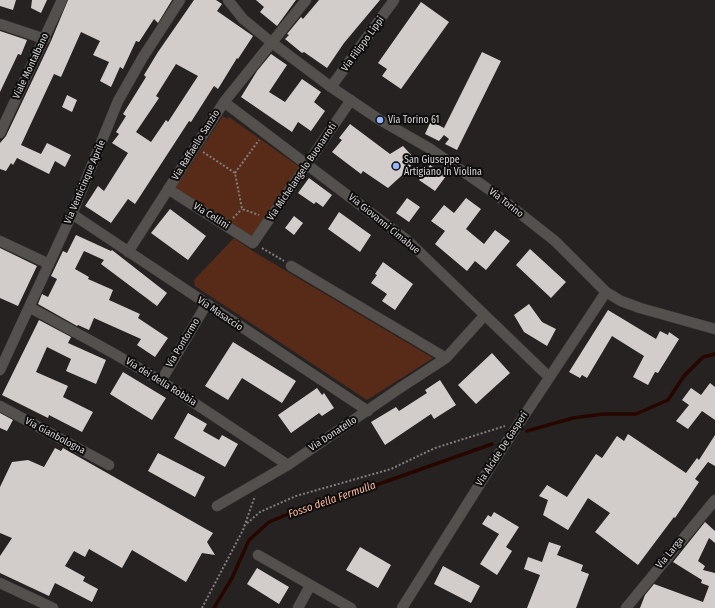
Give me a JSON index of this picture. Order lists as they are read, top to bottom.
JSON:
{
  "streets": {
    "street": [
      "Via Filippo Lippi",
      "Viale Montalbano",
      "Via Raffaello Sanzio",
      "Via Michelangelo Buonarroti",
      "Via Venticinque Aprile",
      "Via Torino",
      "Via Cellini",
      "Via Giovanni Cimabue",
      "Via Masaccio",
      "Via Pontormo",
      "Via dei della Robbia",
      "Via Donatello",
      "Via Gianbologna",
      "Via Alcide De Gasperi",
      "Via Larga"
    ]
  },
  "crossings": [
    ["Via Filippo Lippi", "Via Torino"],
    ["Via Raffaello Sanzio", "Via Torino"],
    ["Via Raffaello Sanzio", "Via Cellini"],
    ["Via Raffaello Sanzio", "Via Giovanni Cimabue"],
    ["Via Raffaello Sanzio", "Via Masaccio"],
    ["Via Michelangelo Buonarroti", "Via Torino"],
    ["Via Michelangelo Buonarroti", "Via Cellini"],
    ["Via Michelangelo Buonarroti", "Via Giovanni Cimabue"],
    ["Via Venticinque Aprile", "Via Masaccio"],
    ["Via Venticinque Aprile", "Via dei della Robbia"],
    ["Via Torino", "Via Alcide De Gasperi"],
    ["Via Giovanni Cimabue", "Via Donatello"],
    ["Via Giovanni Cimabue", "Via Alcide De Gasperi"],
    ["Via Masaccio", "Via Pontormo"],
    ["Via Masaccio", "Via Donatello"],
    ["Via Pontormo", "Via dei della Robbia"],
    ["Via dei della Robbia", "Via Donatello"]
  ],
  "water": ["Fosso della Fermulla"],
  "places": ["Via Torino 61", "San Giuseppe Artigiano In Violina"]
}
